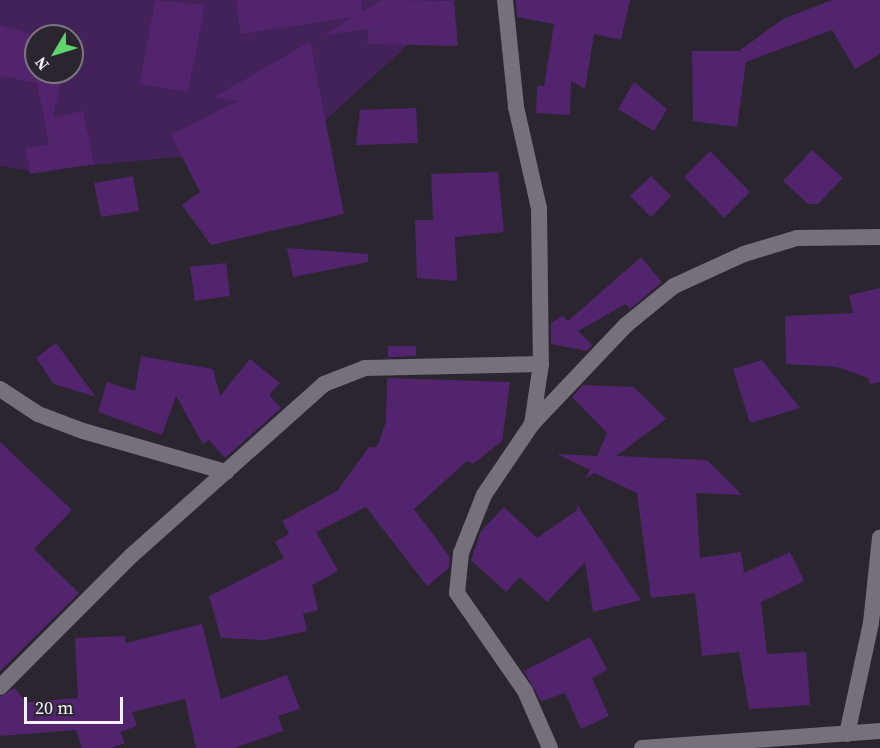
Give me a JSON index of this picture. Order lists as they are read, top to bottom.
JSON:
{
  "scale_bar": "20 m",
  "north": "bottom left"
}
